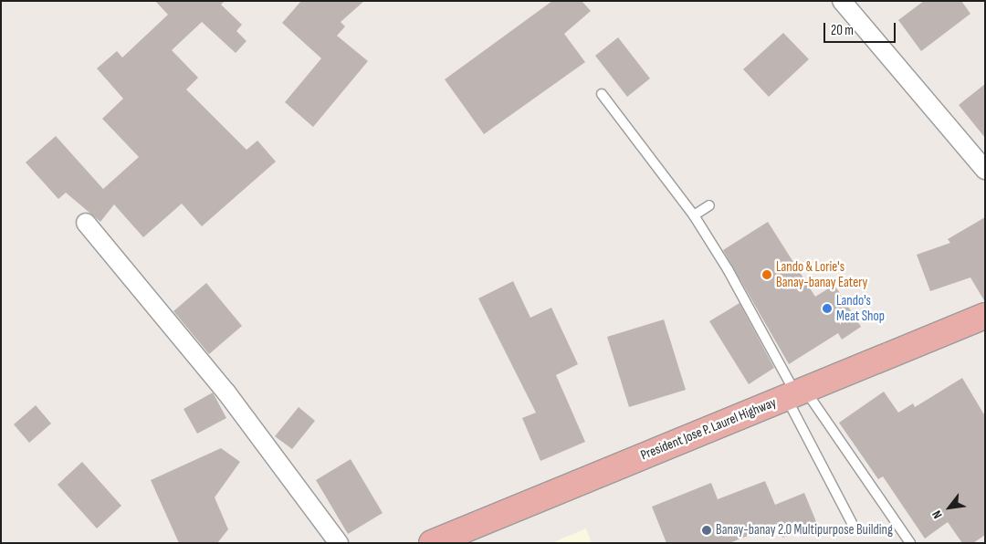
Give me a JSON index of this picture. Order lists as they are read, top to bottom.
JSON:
{
  "streets": {
    "highway": ["President Jose P. Laurel Highway"]
  },
  "places": ["Lando & Lorie's Banay-banay Eatery", "Lando's Meat Shop", "Banay-banay 2.0 Multipurpose Building"],
  "scale_bar": "20 m",
  "north": "bottom left"
}
